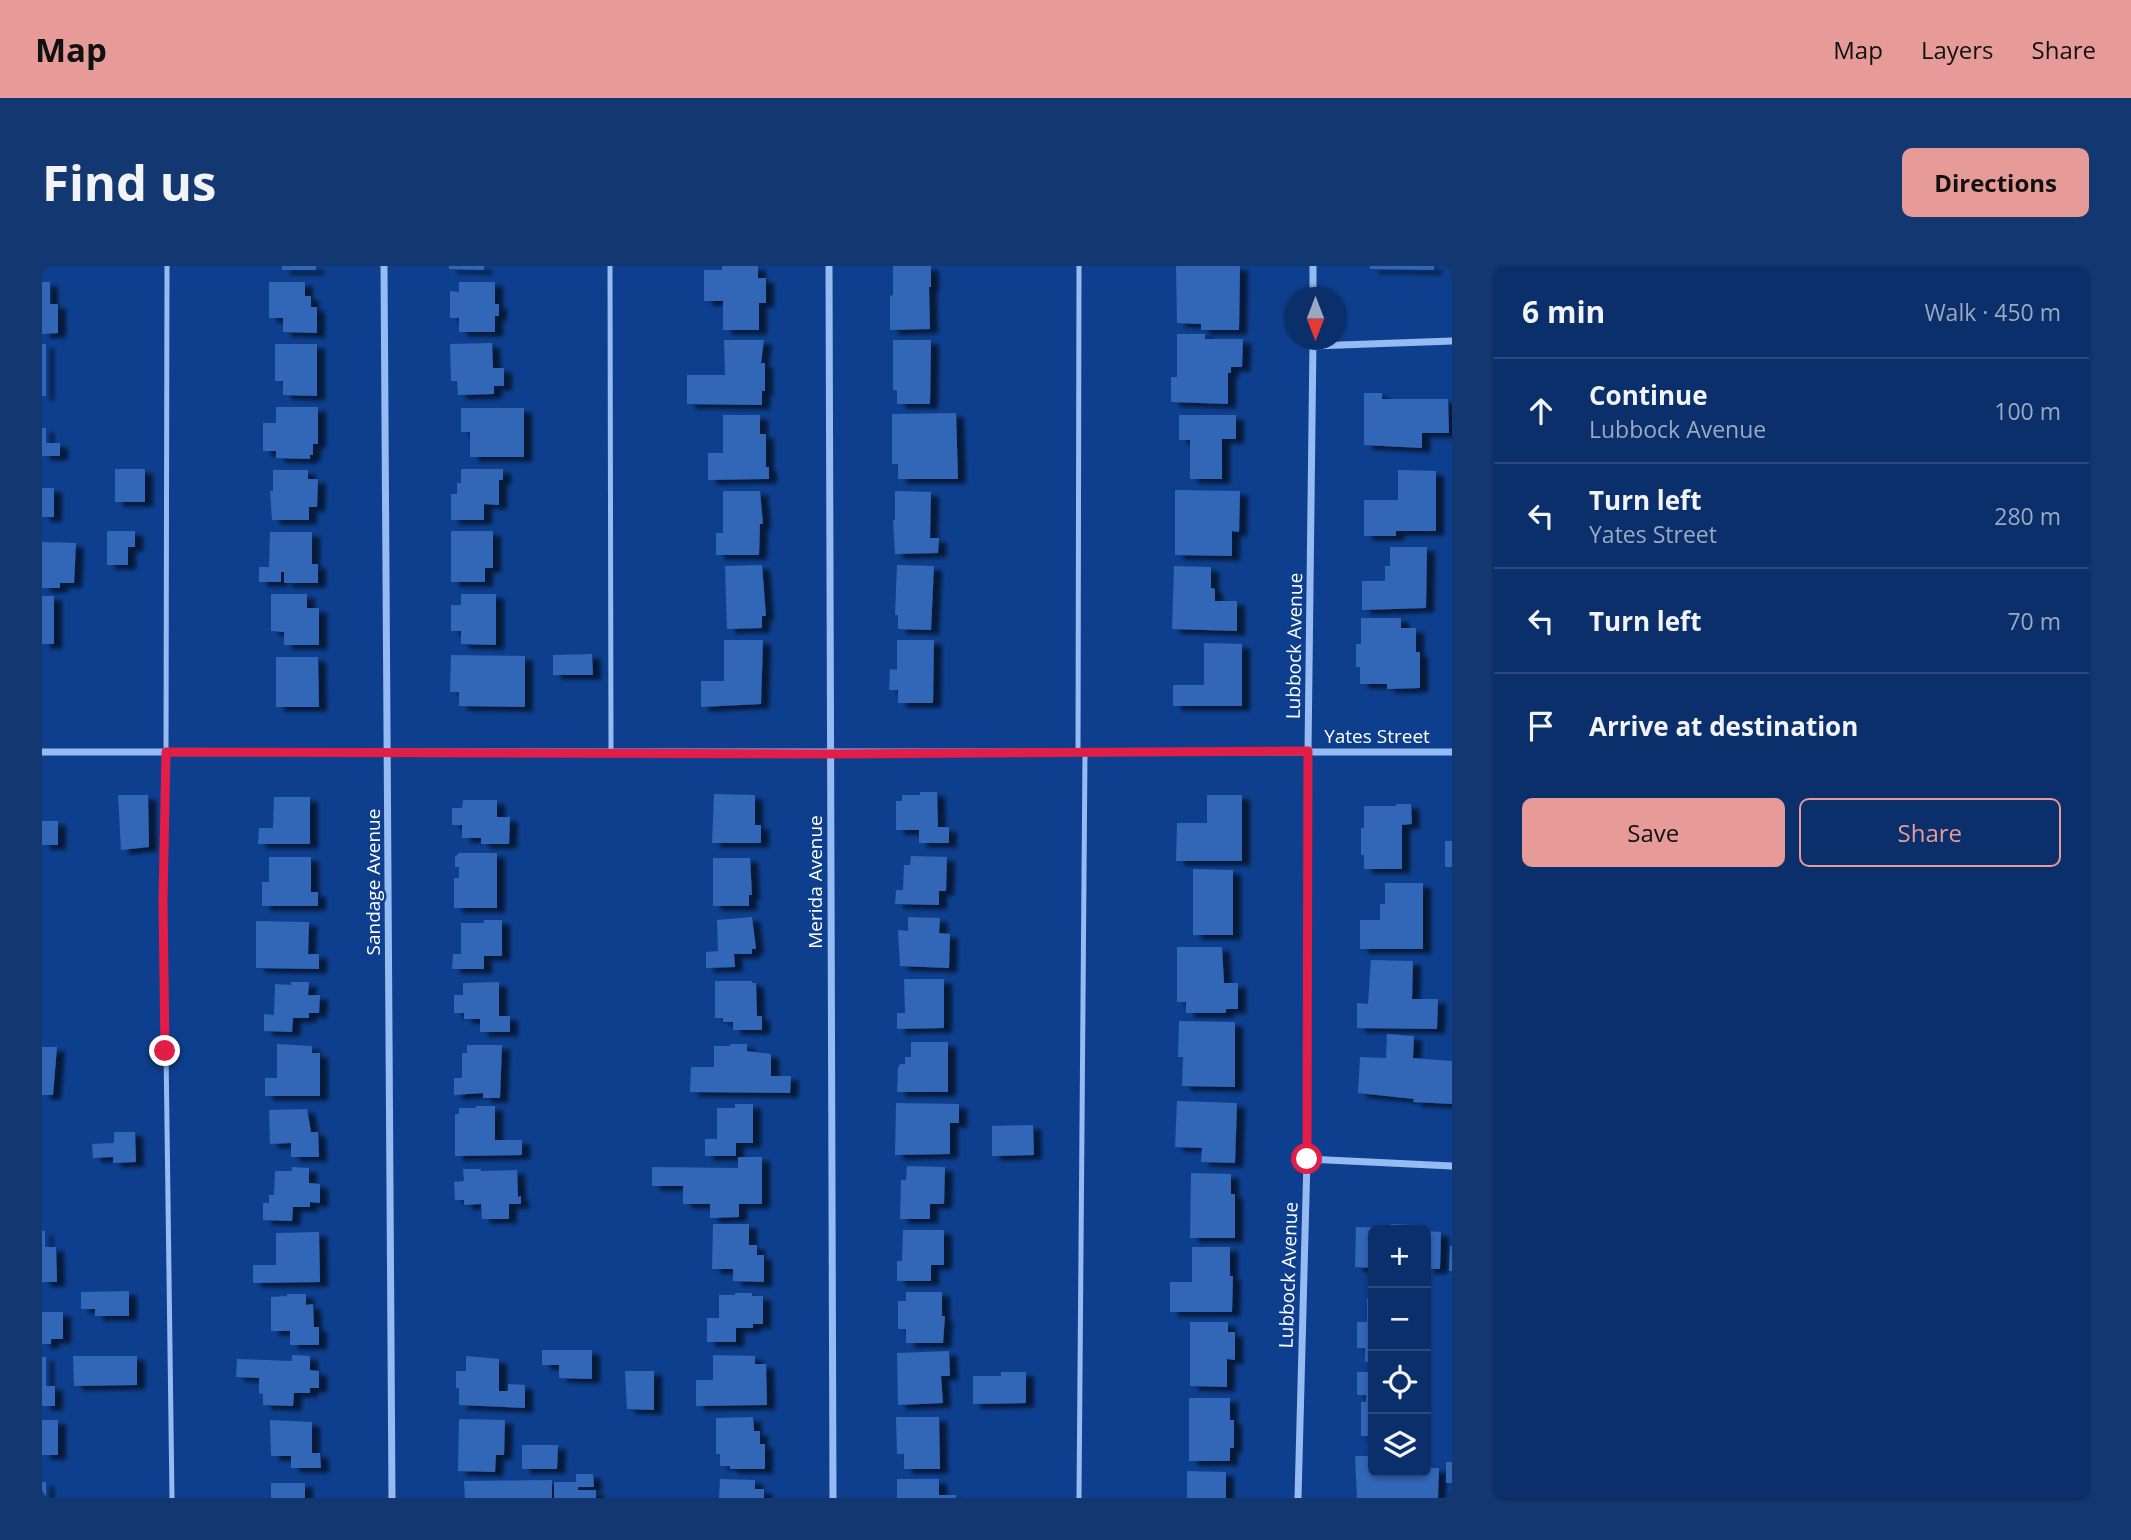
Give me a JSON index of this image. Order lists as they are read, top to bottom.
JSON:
{
  "streets": {
    "street": [
      "Lubbock Avenue",
      "Yates Street",
      "Sandage Avenue",
      "Merida Avenue"
    ]
  },
  "crossings": [
    ["Lubbock Avenue", "Yates Street"],
    ["Yates Street", "Sandage Avenue"],
    ["Yates Street", "Merida Avenue"]
  ],
  "north": "bottom",
  "page": {
    "header": "Map",
    "nav": ["Map", "Layers", "Share"],
    "buttons": [
      "Directions",
      ["Save", "Share"]
    ],
    "title": "Find us",
    "heading": ["6 min", "Walk · 450 m"],
    "list": [
      ["Continue", "Lubbock Avenue", "100 m"],
      ["Turn left", "Yates Street", "280 m"],
      ["Turn left", "70 m"],
      "Arrive at destination"
    ],
    "map_buttons": ["+", "−"]
  }
}
